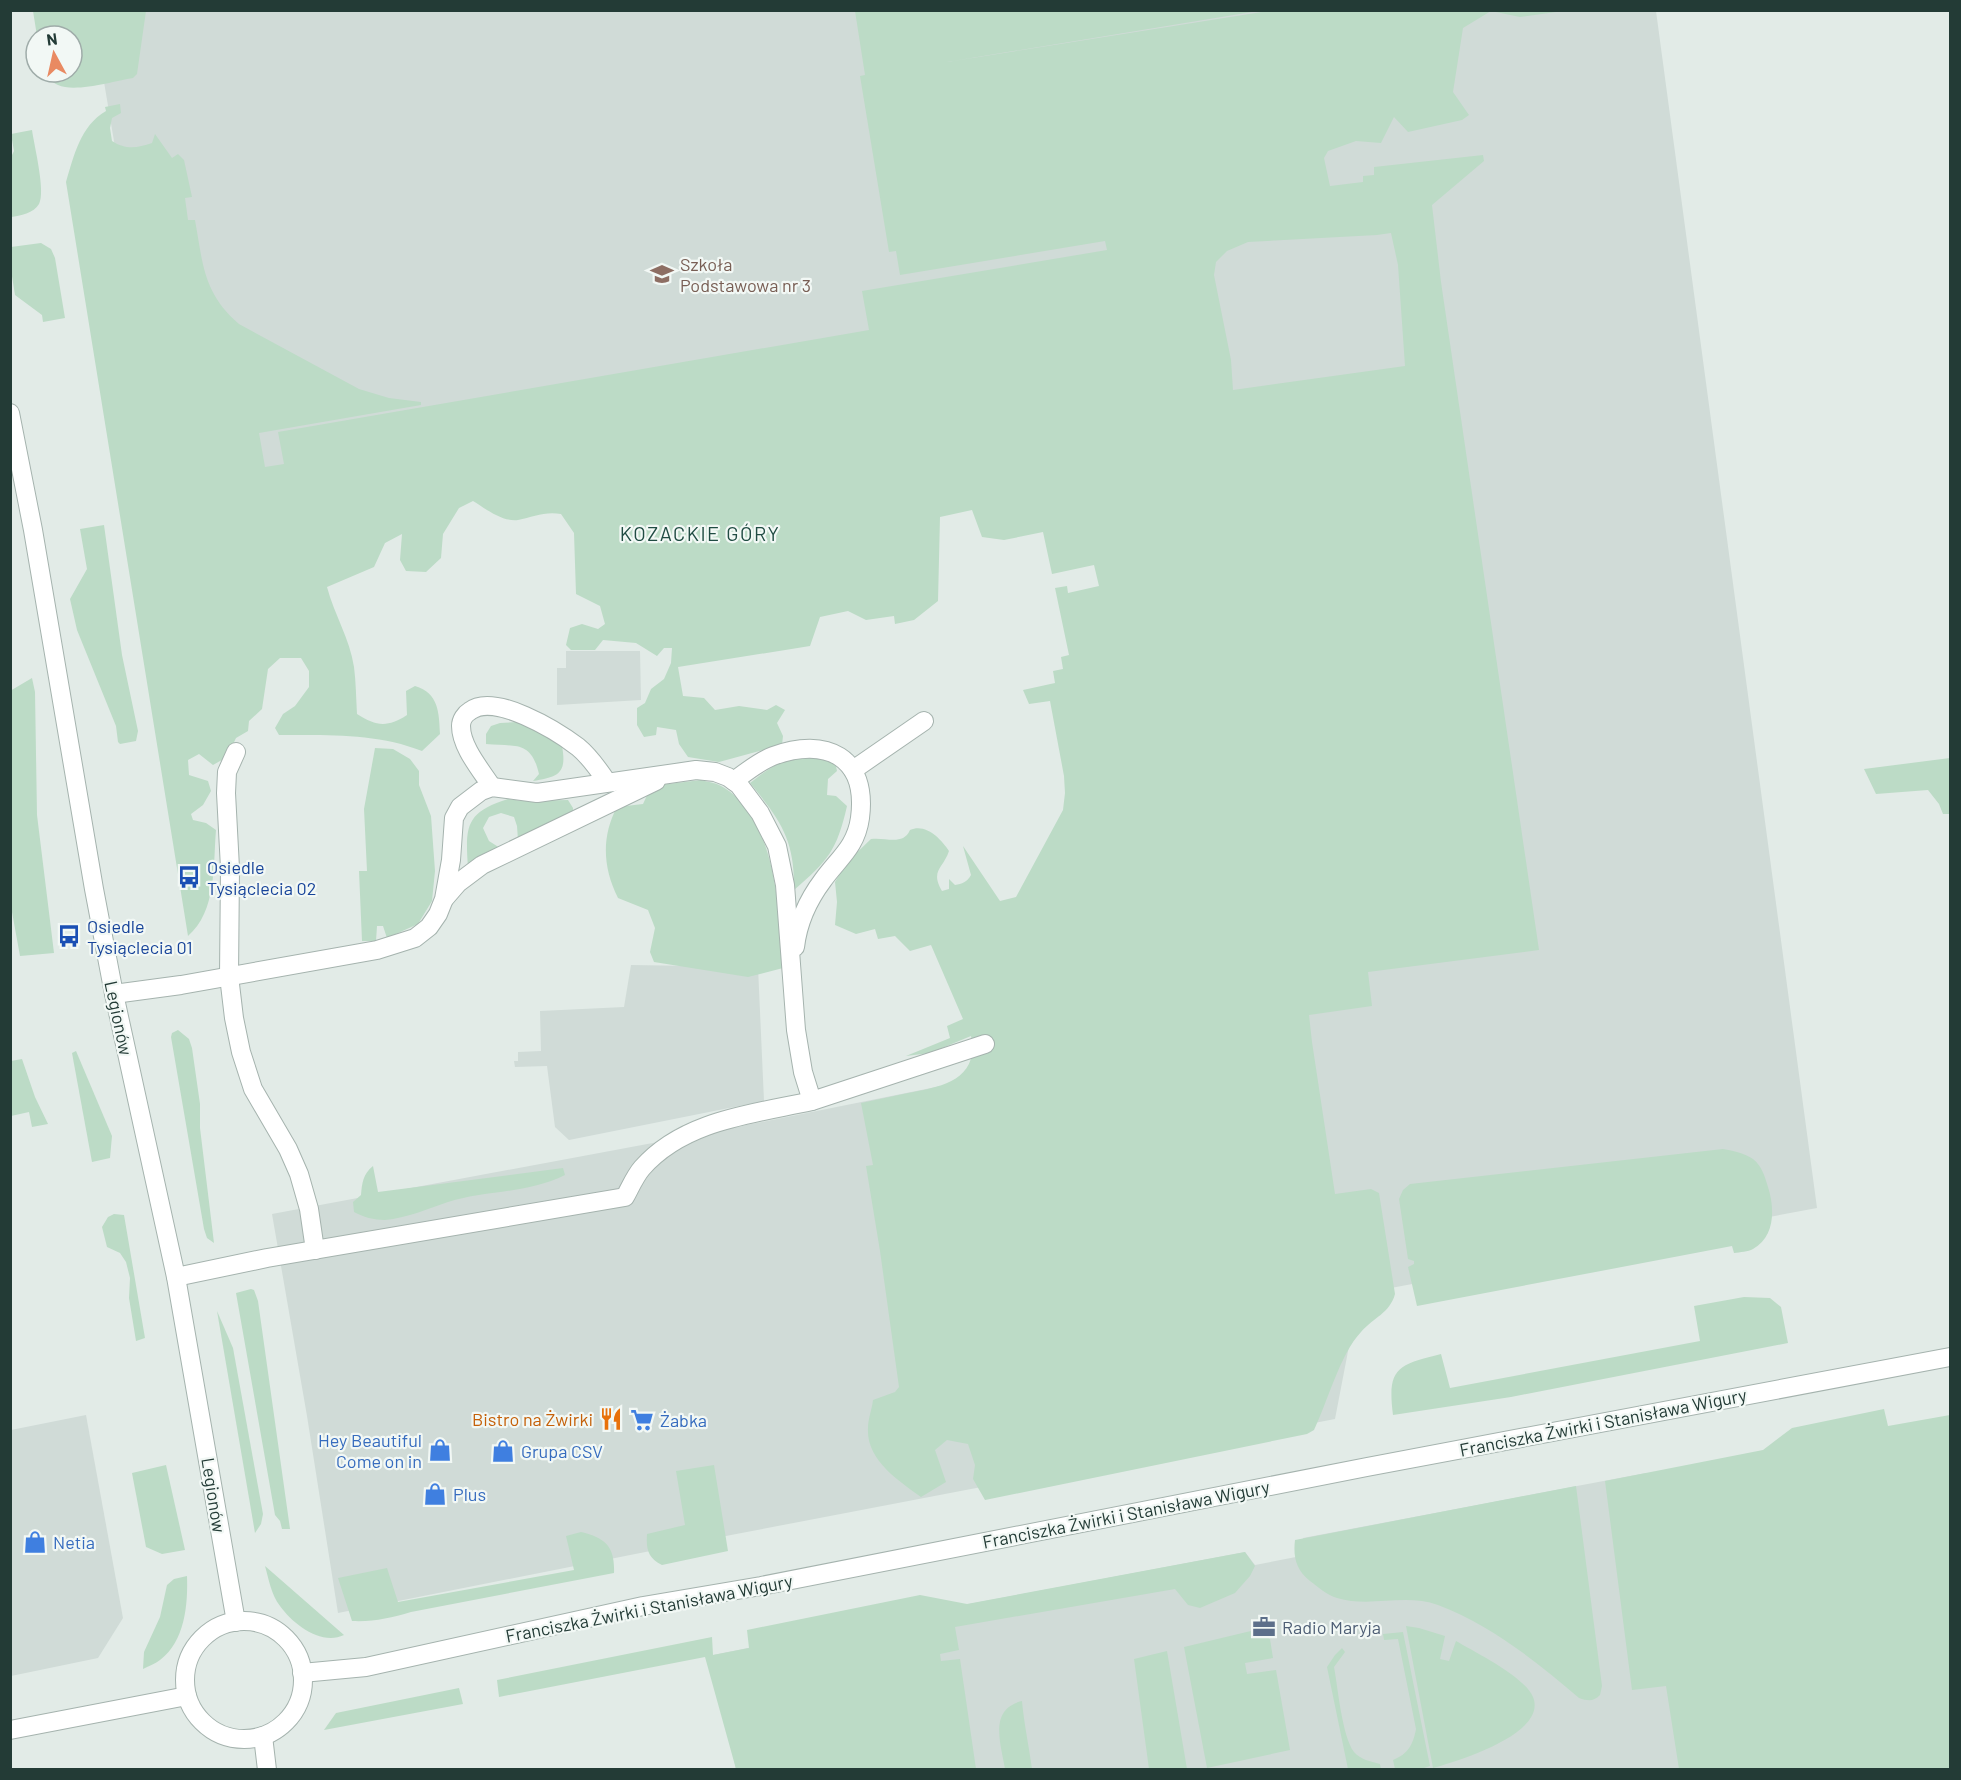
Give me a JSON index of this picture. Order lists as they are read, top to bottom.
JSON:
{
  "streets": {
    "street": ["Legionów", "Franciszka Żwirki i Stanisława Wigury"]
  },
  "crossings": [
    ["Legionów", "Franciszka Żwirki i Stanisława Wigury"]
  ],
  "districts": ["KOZACKIE GÓRY"],
  "places": {
    "school or university": ["Szkoła Podstawowa nr 3"],
    "bus stop": ["Osiedle Tysiąclecia 02", "Osiedle Tysiąclecia 01"],
    "restaurant": ["Bistro na Żwirki"],
    "supermarket": ["Żabka"],
    "shop": [
      "Hey Beautiful Come on in",
      "Grupa CSV",
      "Plus",
      "Netia"
    ],
    "office": ["Radio Maryja"]
  },
  "north": "top"
}
